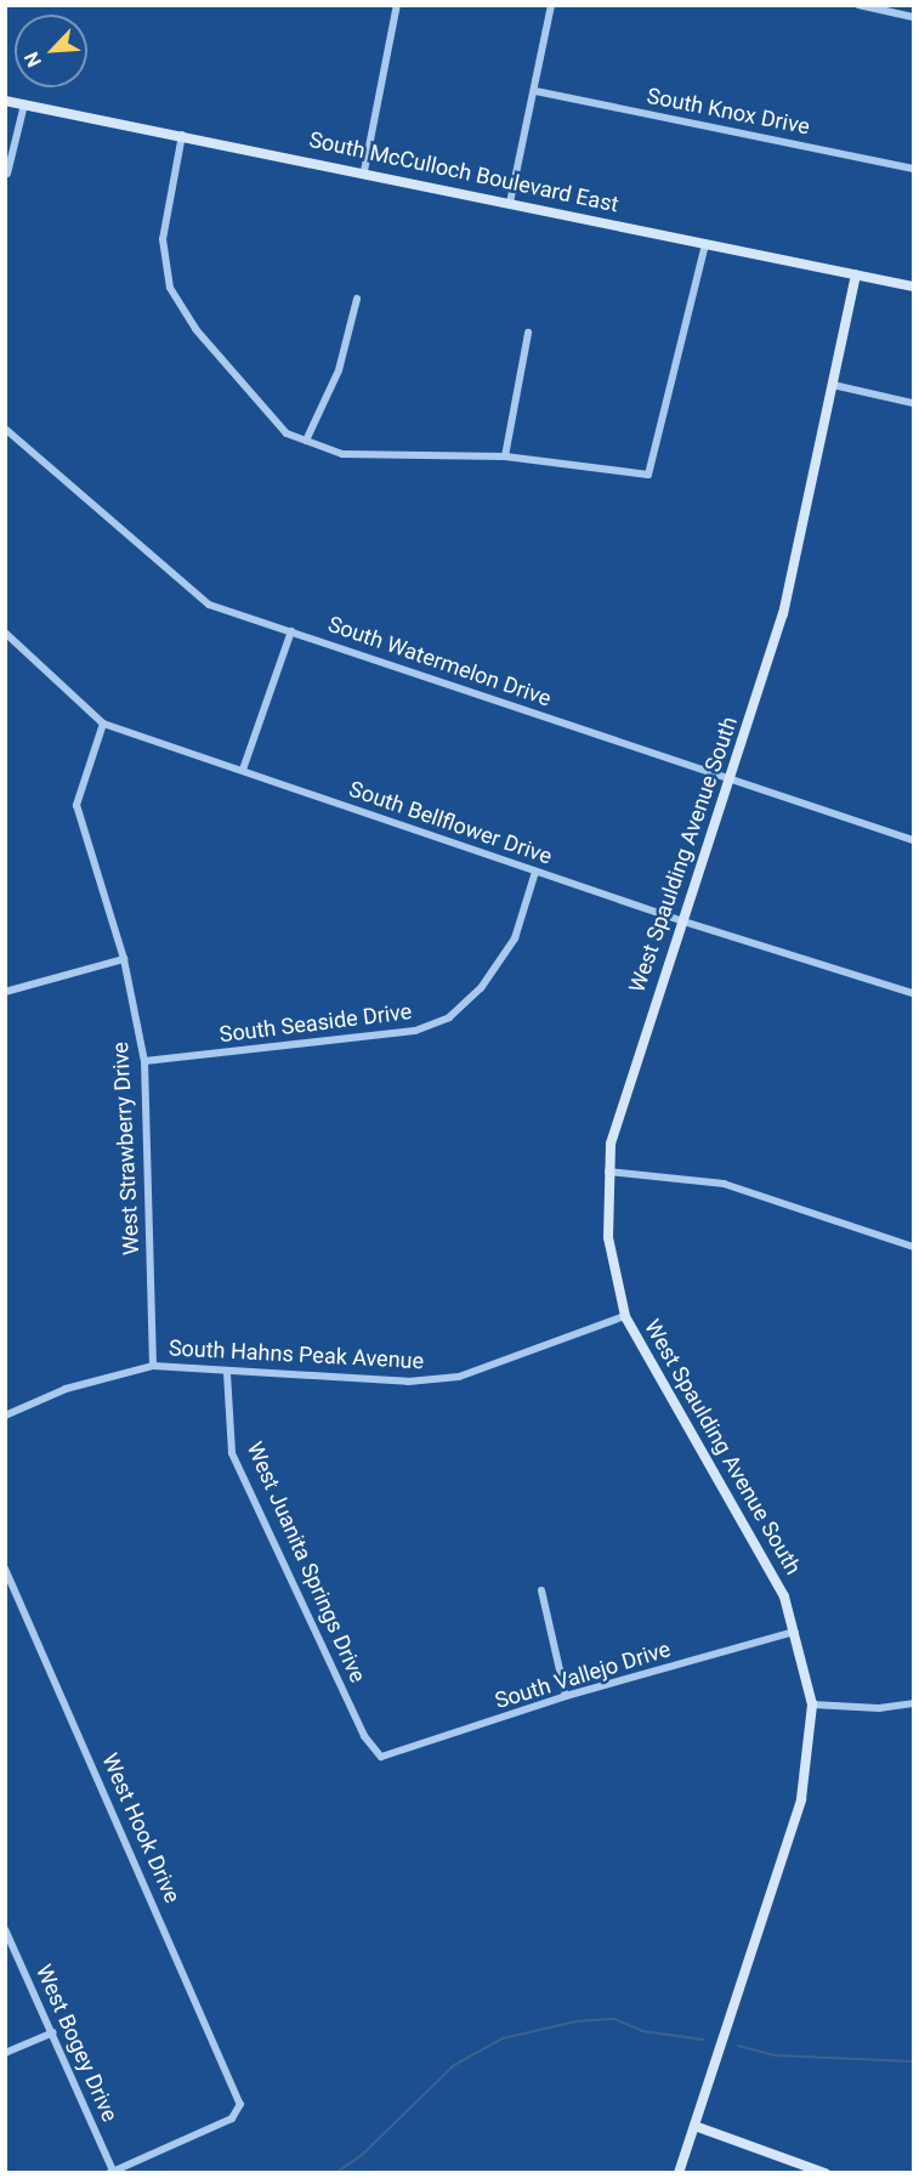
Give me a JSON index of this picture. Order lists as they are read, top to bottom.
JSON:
{
  "streets": {
    "street": [
      "South Knox Drive",
      "South McCulloch Boulevard East",
      "South Watermelon Drive",
      "South Bellflower Drive",
      "West Spaulding Avenue South",
      "South Seaside Drive",
      "West Strawberry Drive",
      "South Hahns Peak Avenue",
      "West Juanita Springs Drive",
      "South Vallejo Drive",
      "West Hook Drive",
      "West Bogey Drive"
    ]
  },
  "crossings": [
    ["South McCulloch Boulevard East", "West Spaulding Avenue South"],
    ["South Watermelon Drive", "West Spaulding Avenue South"],
    ["South Bellflower Drive", "West Spaulding Avenue South"],
    ["South Bellflower Drive", "South Seaside Drive"],
    ["South Bellflower Drive", "West Strawberry Drive"],
    ["West Spaulding Avenue South", "South Hahns Peak Avenue"],
    ["West Spaulding Avenue South", "South Vallejo Drive"],
    ["South Seaside Drive", "West Strawberry Drive"],
    ["West Strawberry Drive", "South Hahns Peak Avenue"],
    ["South Hahns Peak Avenue", "West Juanita Springs Drive"],
    ["West Juanita Springs Drive", "South Vallejo Drive"],
    ["West Hook Drive", "West Bogey Drive"]
  ],
  "north": "bottom left"
}
